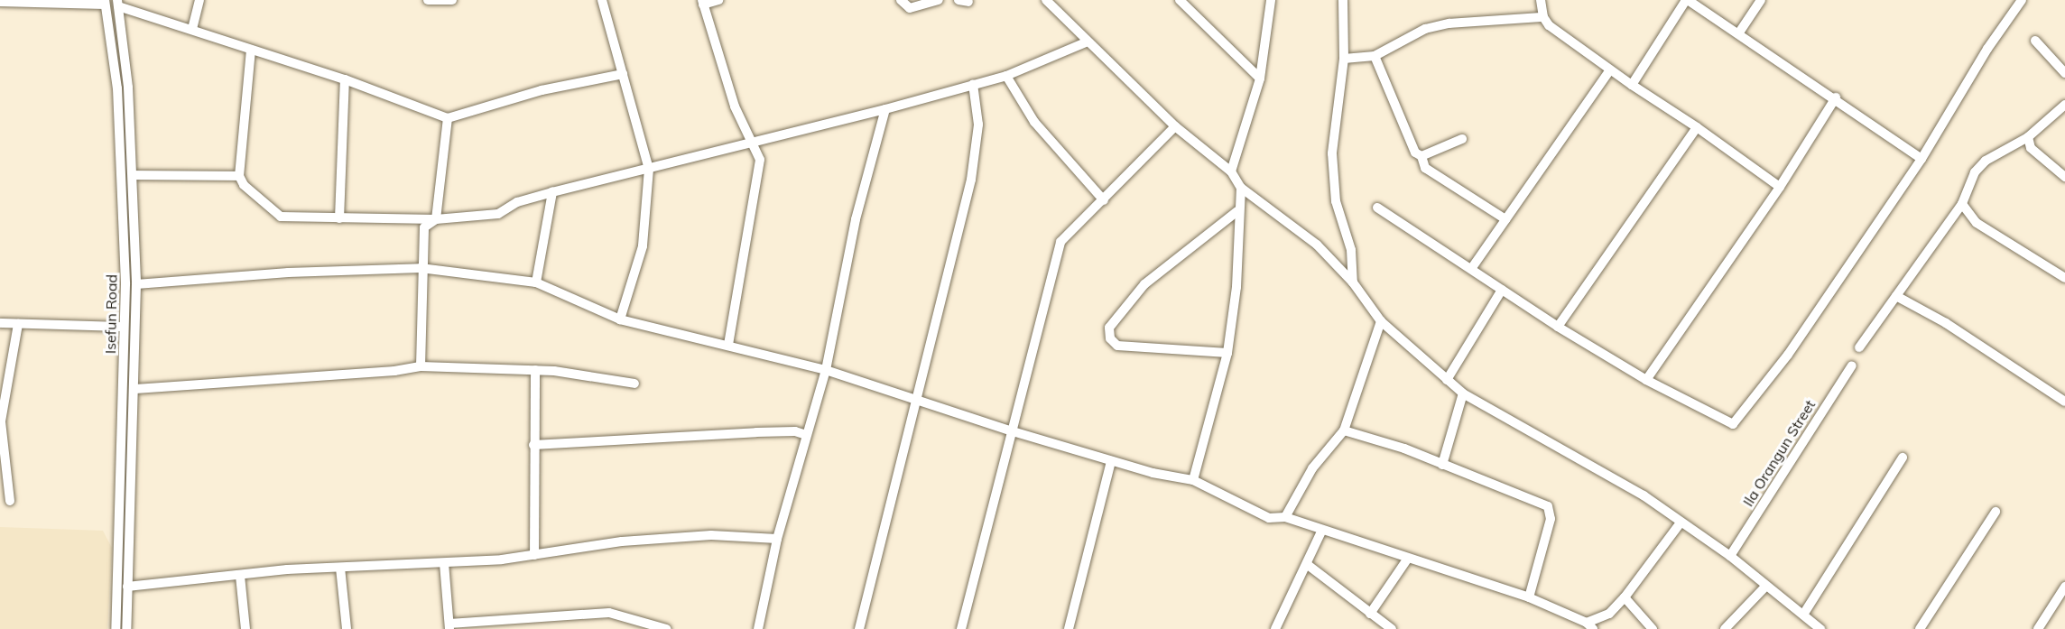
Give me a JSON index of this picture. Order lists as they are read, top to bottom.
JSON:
{
  "streets": {
    "street": ["Isefun Road", "Ila Orangun Street"]
  }
}
